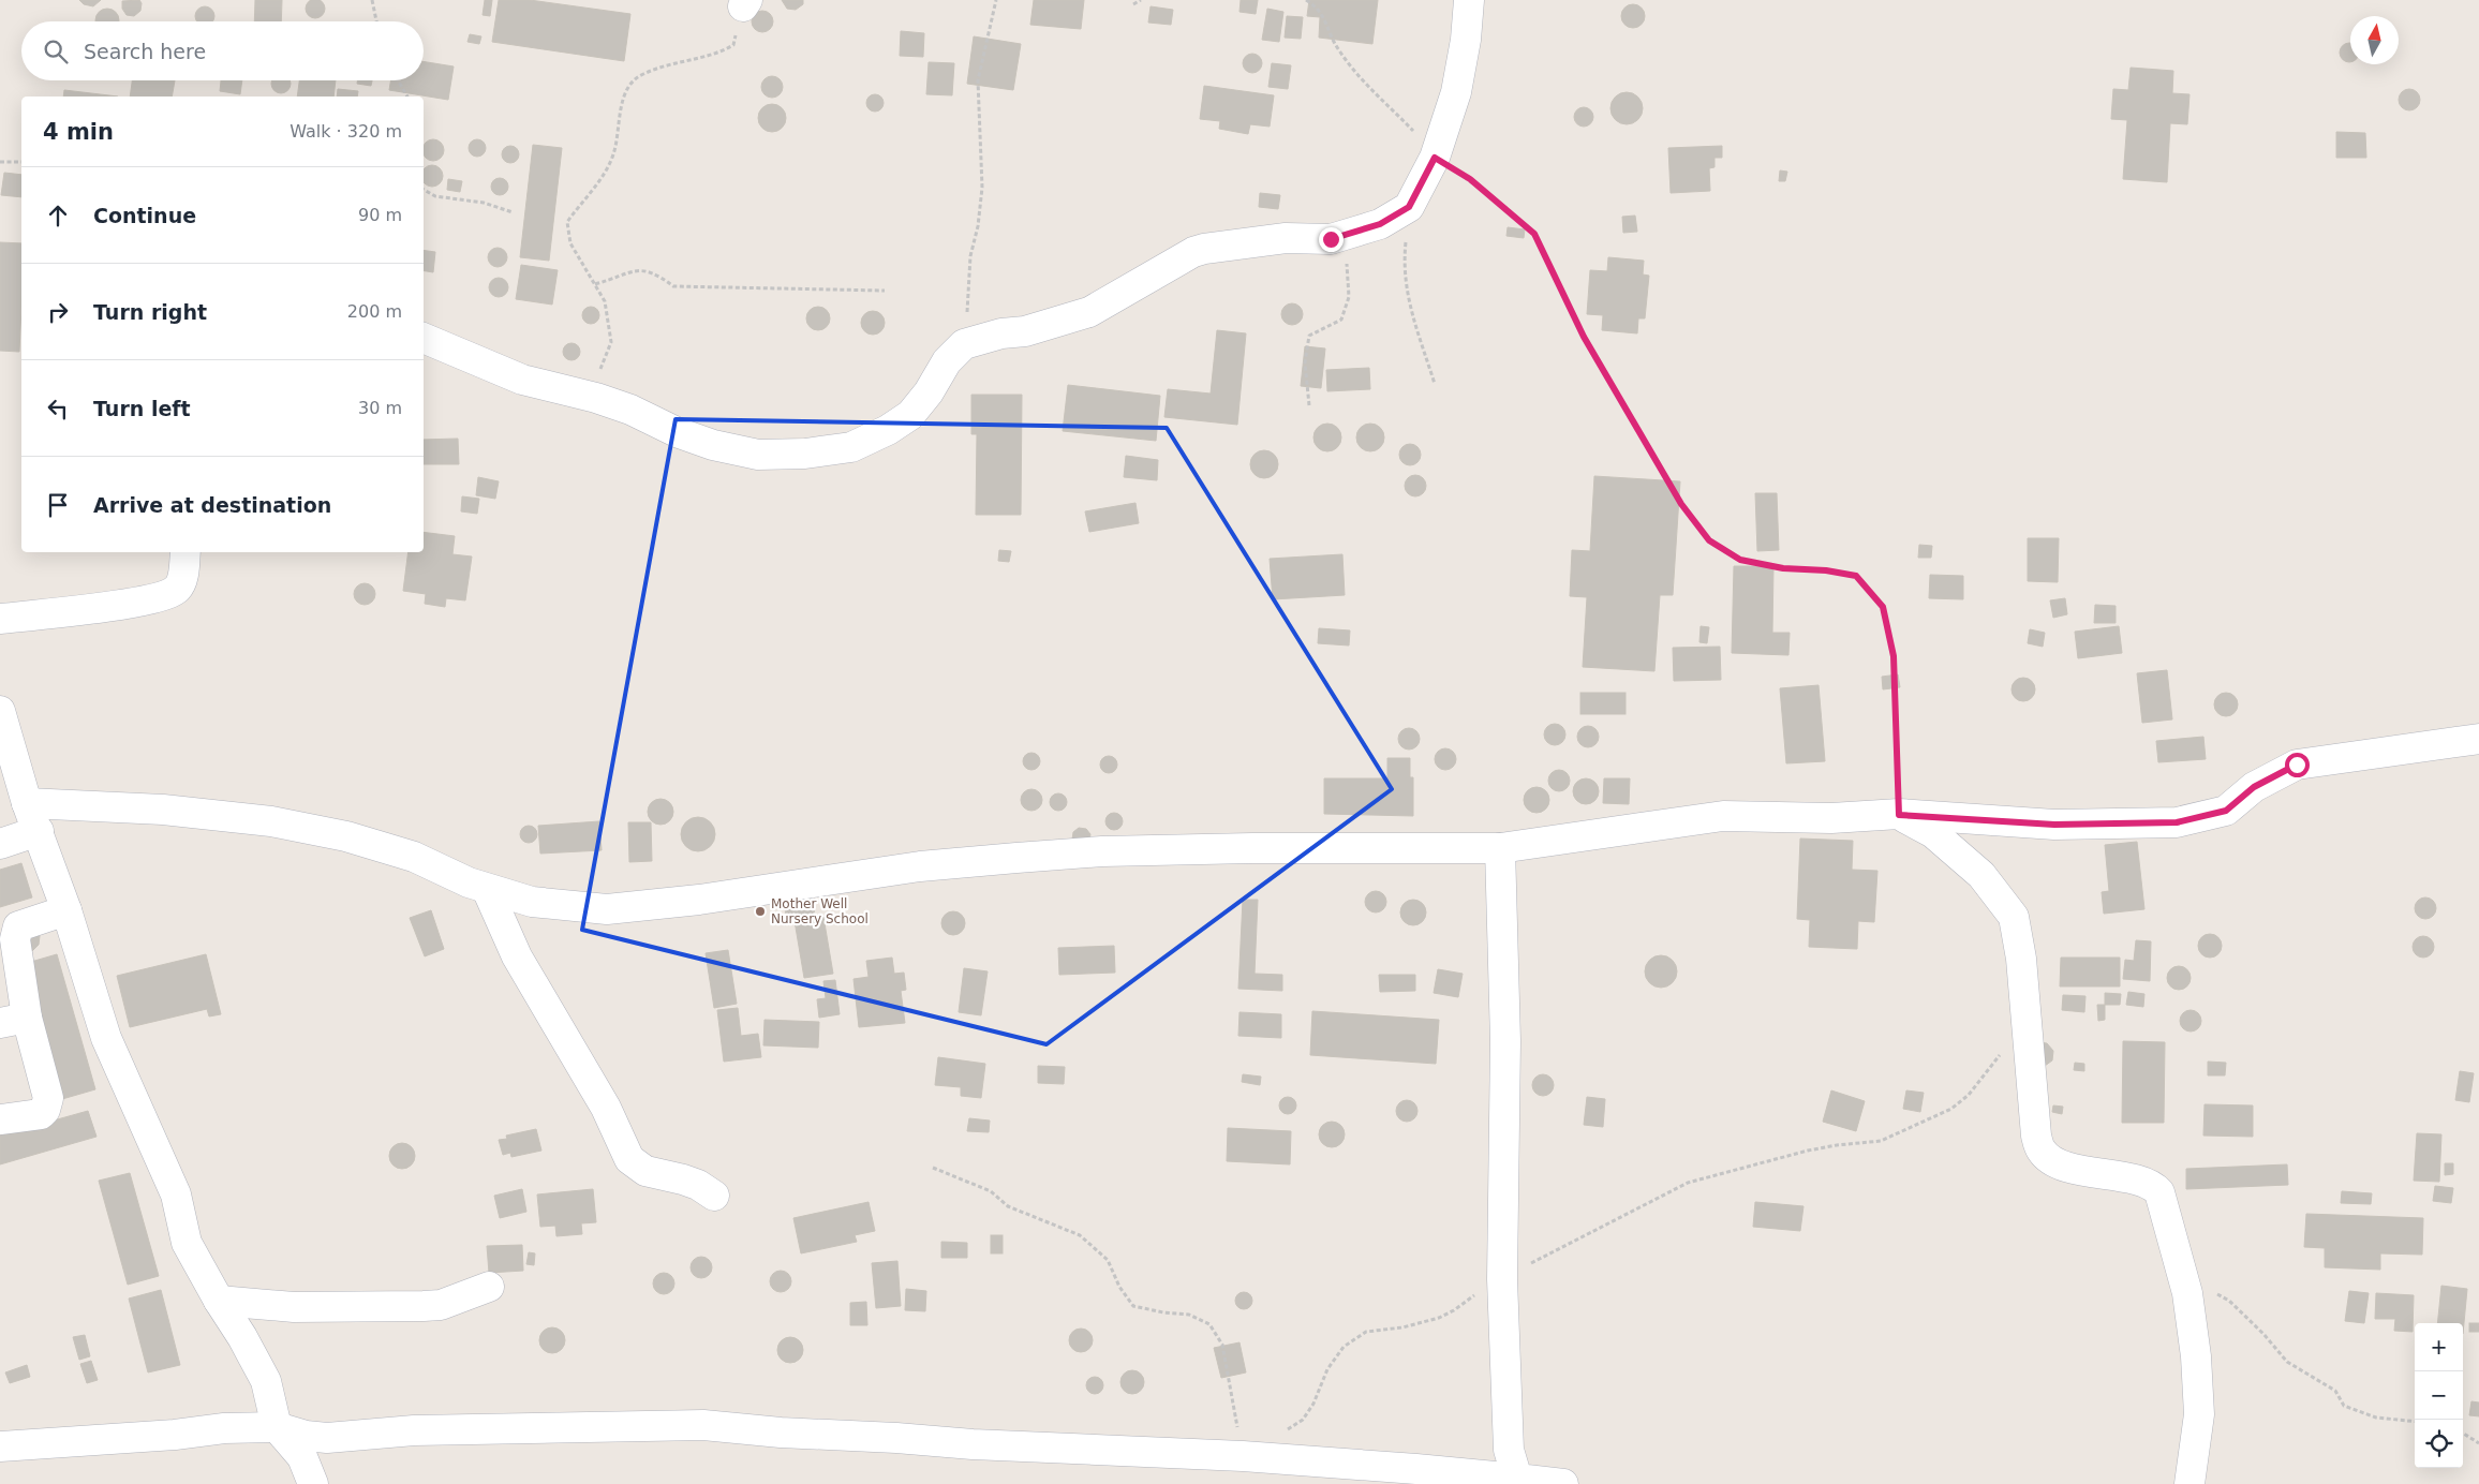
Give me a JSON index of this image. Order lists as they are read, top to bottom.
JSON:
{
  "places": ["Mother Well Nursery School"],
  "north": "top",
  "page": {
    "search": "Search here",
    "heading": ["4 min", "Walk · 320 m"],
    "list": [
      ["Continue", "90 m"],
      ["Turn right", "200 m"],
      ["Turn left", "30 m"],
      "Arrive at destination"
    ],
    "map_buttons": ["+", "−"]
  }
}
